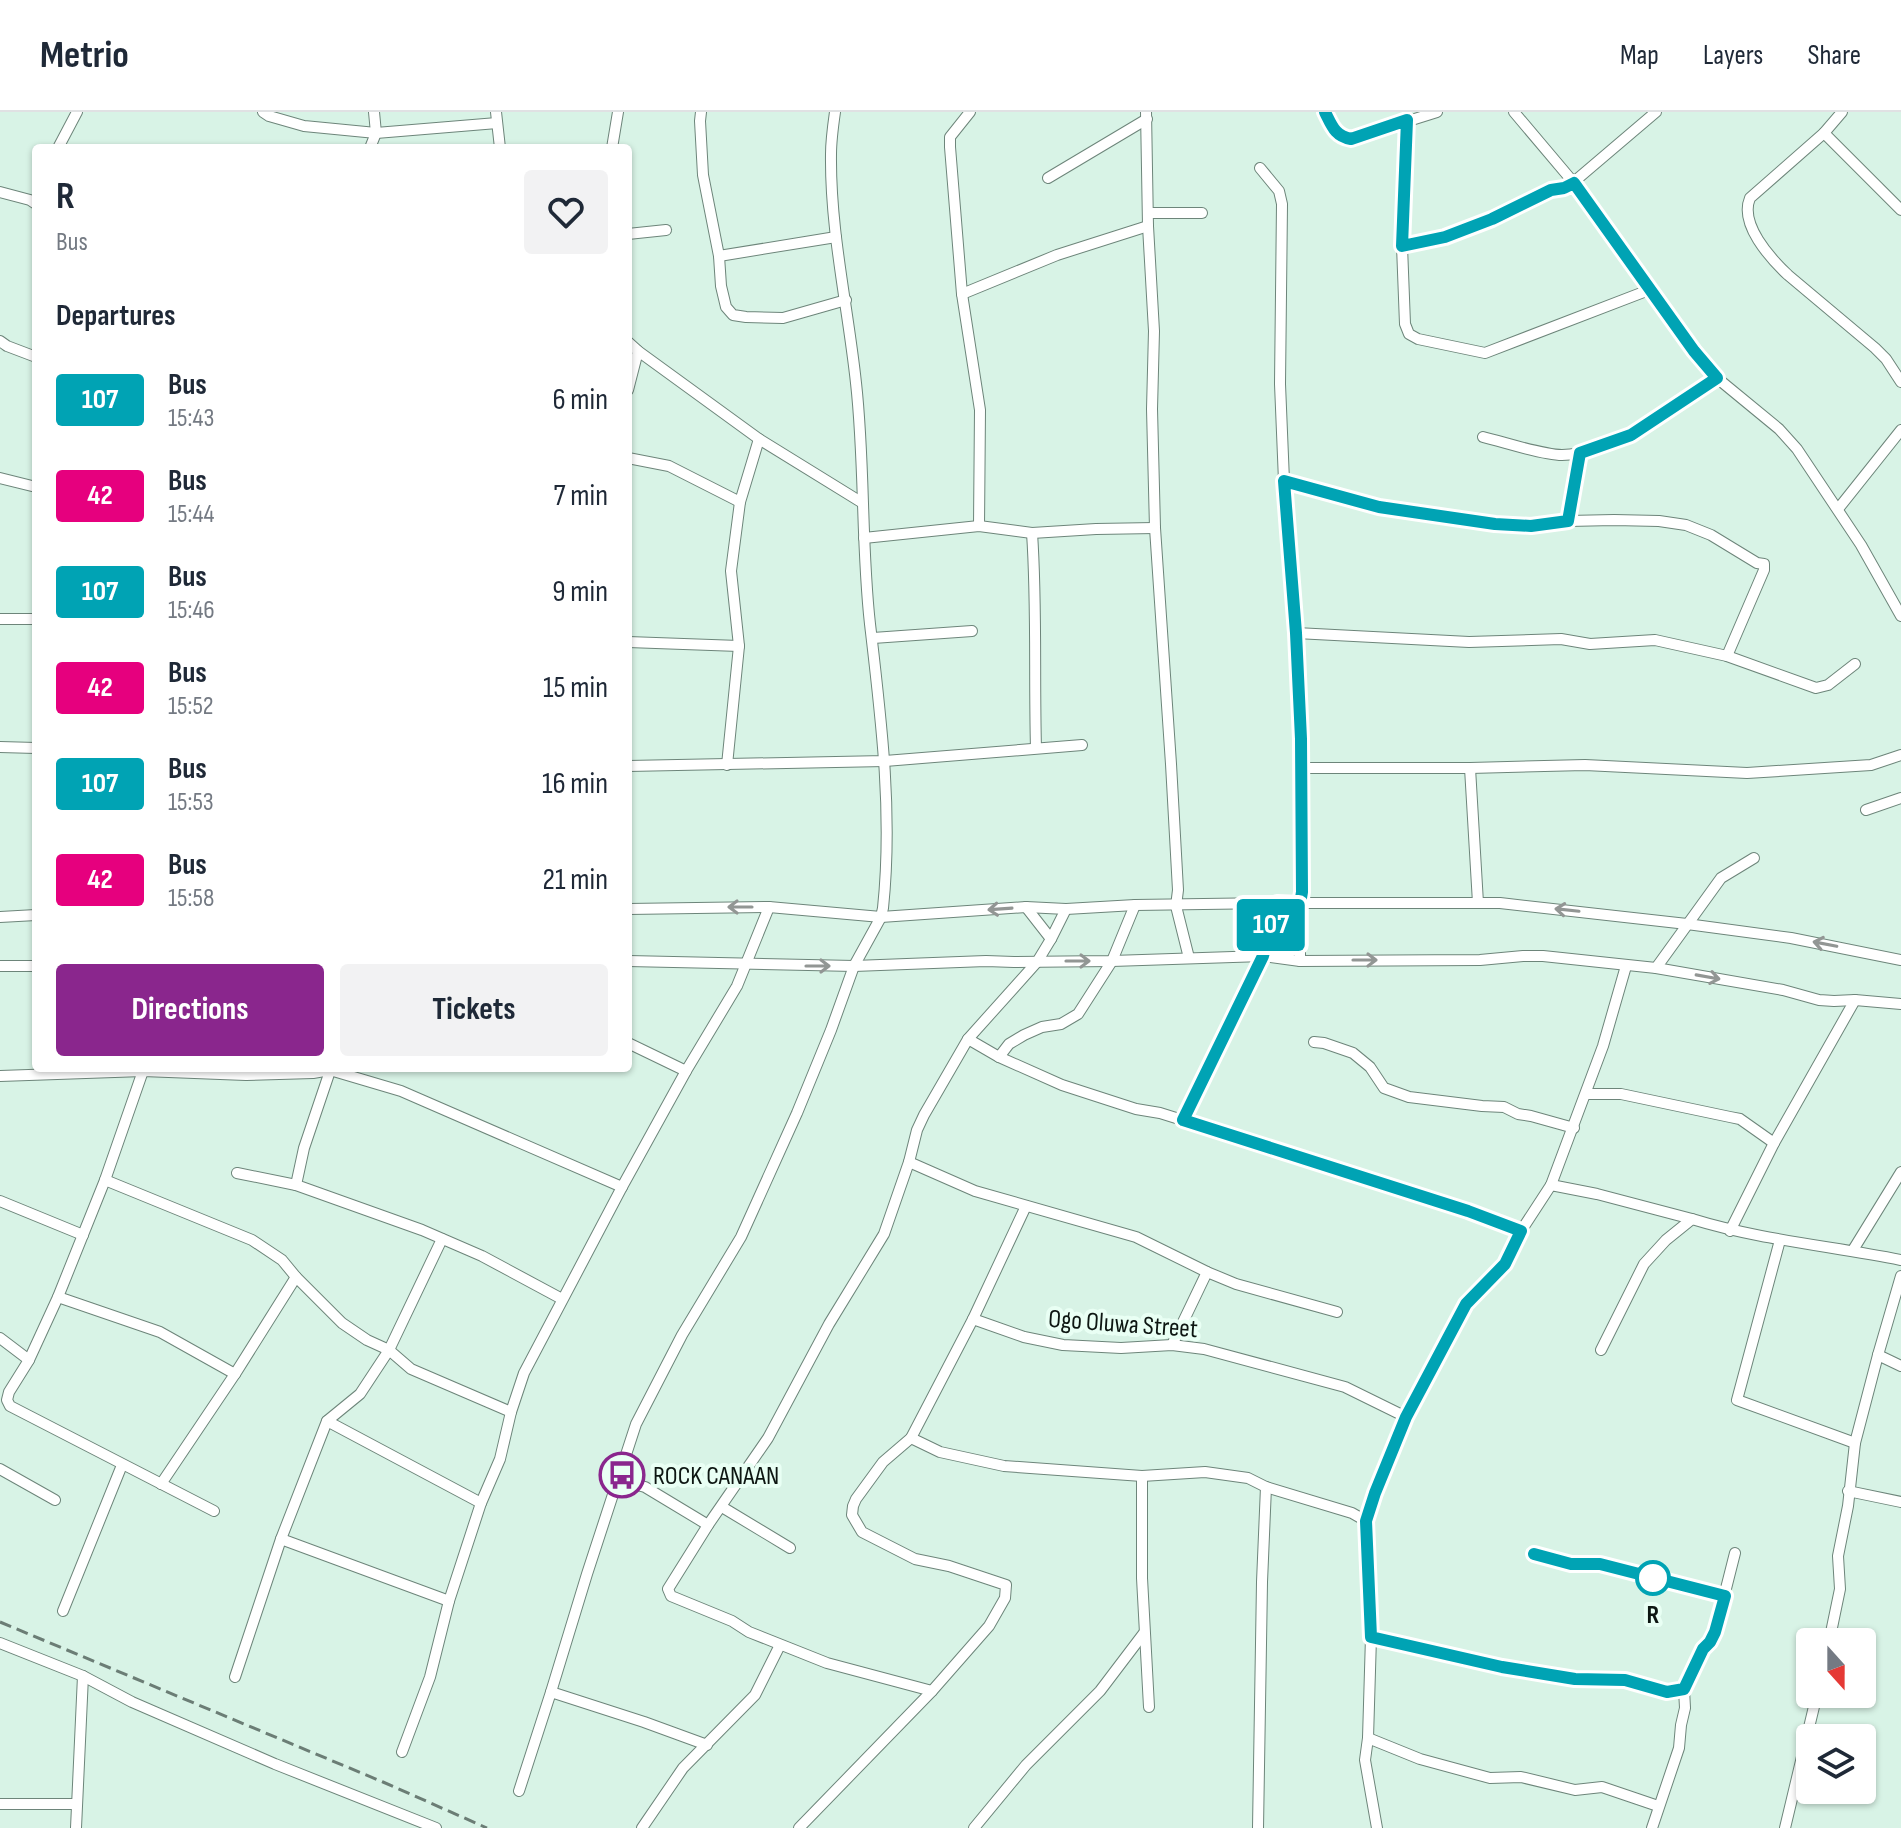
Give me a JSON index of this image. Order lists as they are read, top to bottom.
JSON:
{
  "streets": {
    "street": ["Ogo Oluwa Street"]
  },
  "places": {
    "bus stop": ["ROCK CANAAN"],
    "other": ["R"]
  },
  "lines": ["bus line 107"],
  "north": "bottom",
  "page": {
    "header": "Metrio",
    "nav": ["Map", "Layers", "Share"],
    "on_map": "107",
    "heading": [
      ["R", "Bus"],
      "Departures"
    ],
    "list": [
      {
        "mark": "107",
        "name": "Bus",
        "note": "15:43",
        "value": "6 min"
      },
      {
        "mark": "42",
        "name": "Bus",
        "note": "15:44",
        "value": "7 min"
      },
      {
        "mark": "107",
        "name": "Bus",
        "note": "15:46",
        "value": "9 min"
      },
      {
        "mark": "42",
        "name": "Bus",
        "note": "15:52",
        "value": "15 min"
      },
      {
        "mark": "107",
        "name": "Bus",
        "note": "15:53",
        "value": "16 min"
      },
      {
        "mark": "42",
        "name": "Bus",
        "note": "15:58",
        "value": "21 min"
      }
    ],
    "buttons": ["Directions", "Tickets"]
  }
}
